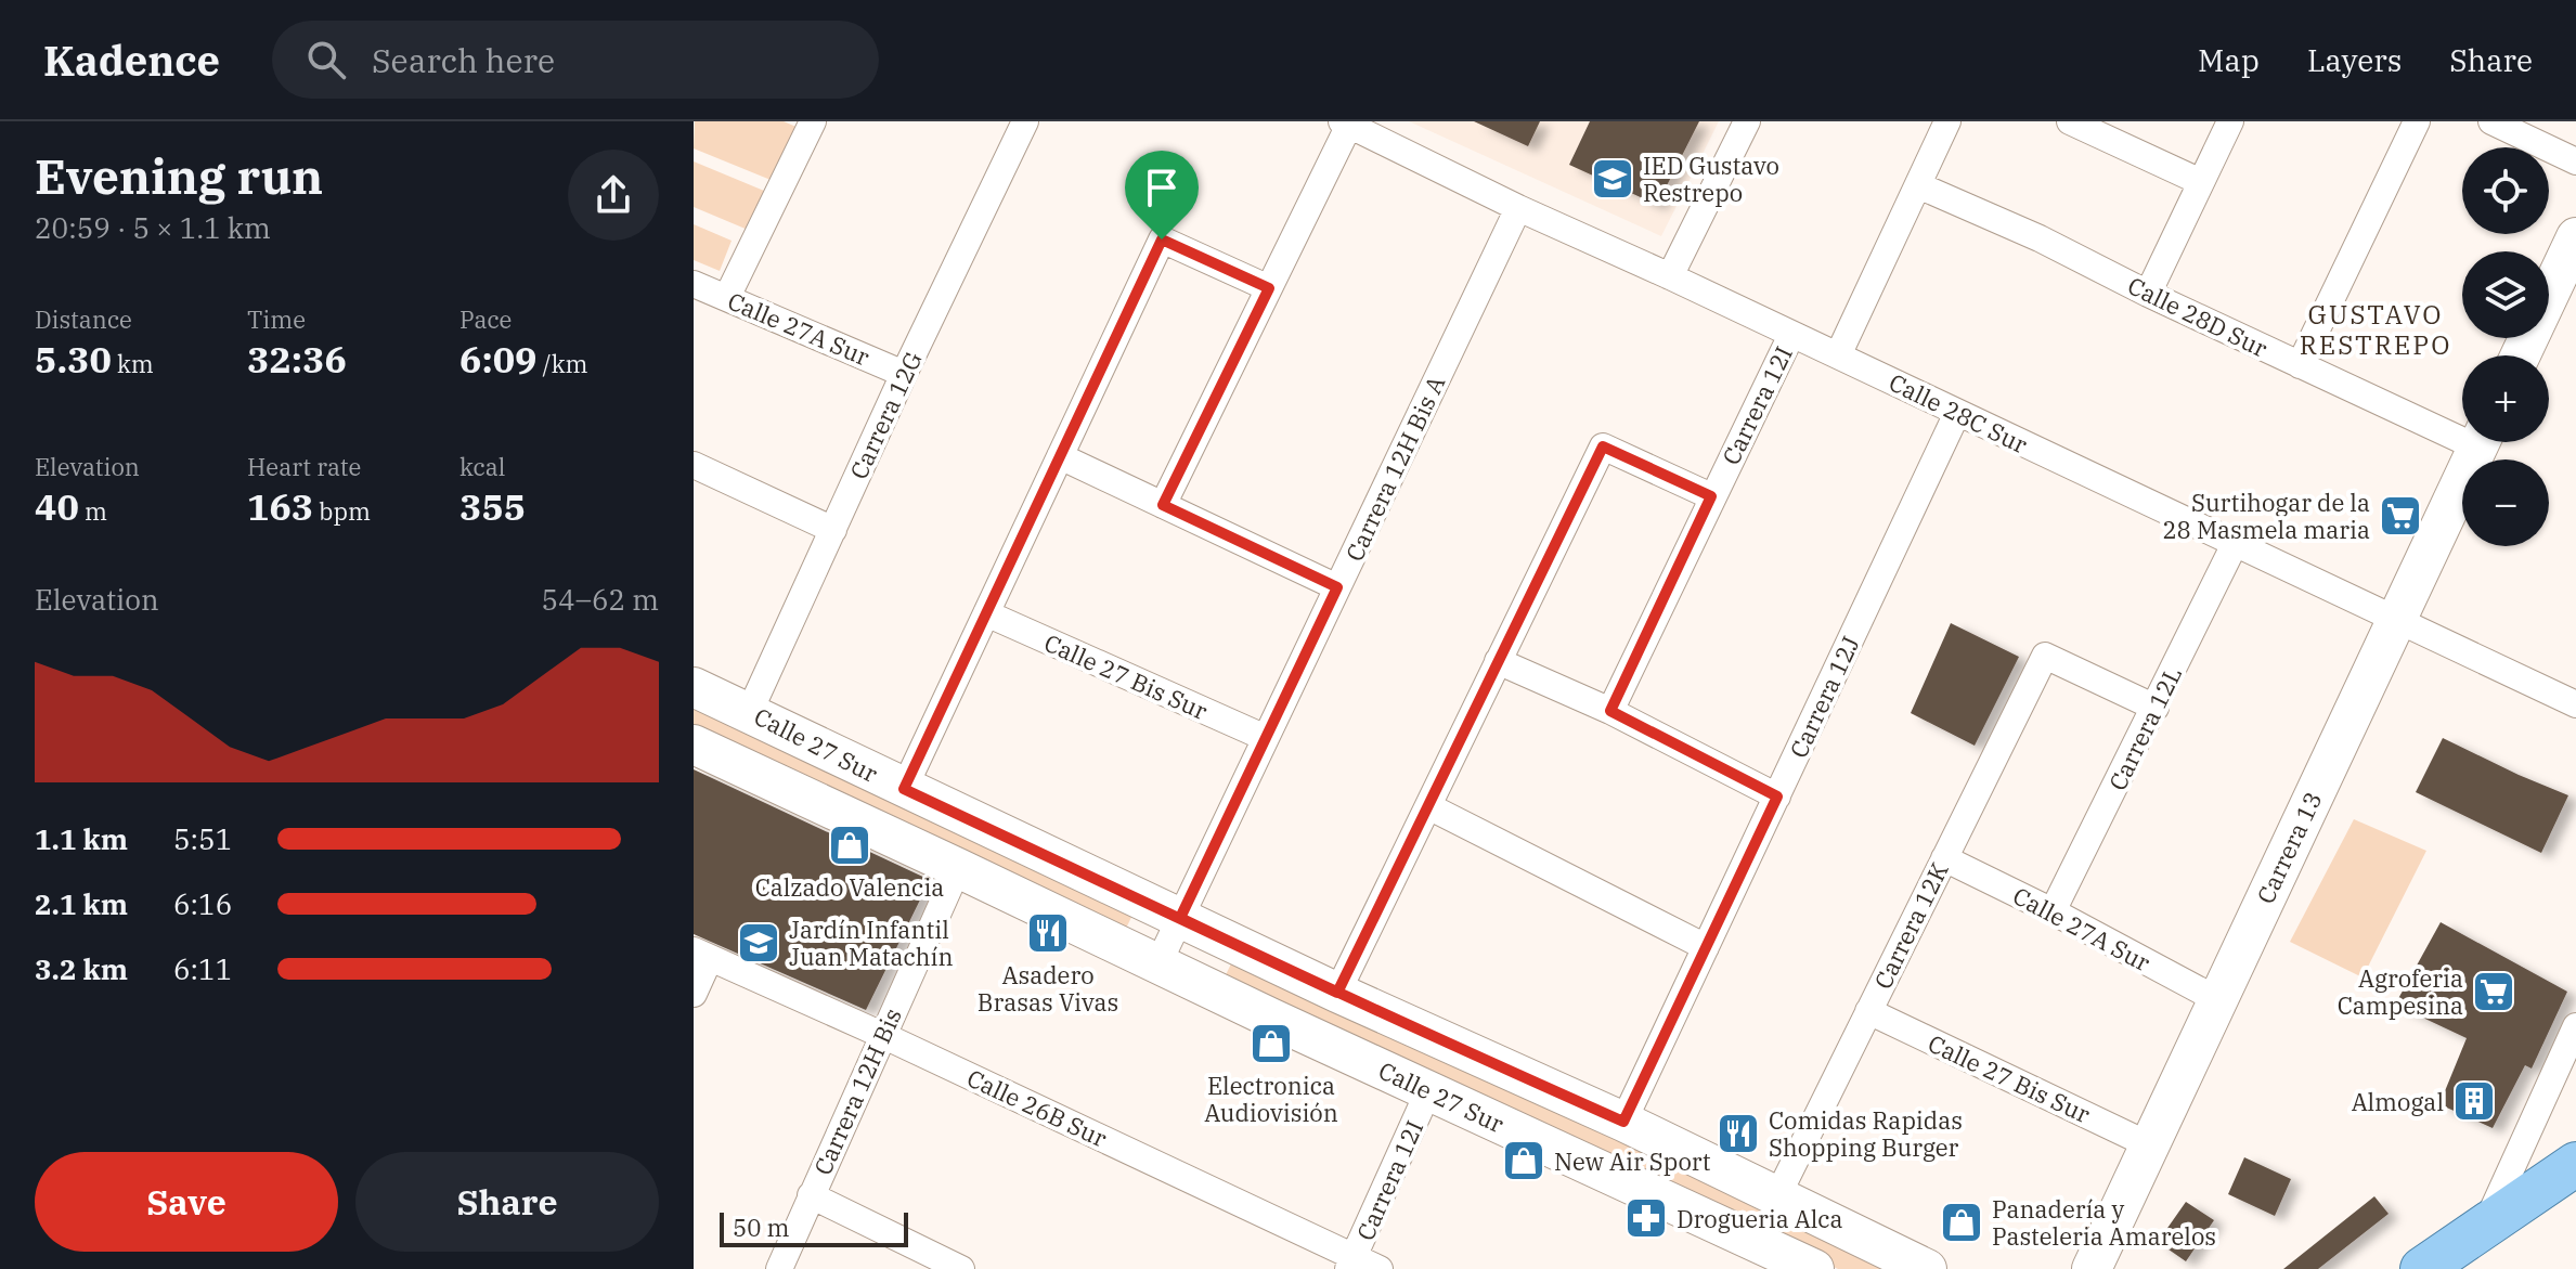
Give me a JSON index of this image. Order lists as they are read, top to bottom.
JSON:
{
  "streets": {
    "main road": ["Calle 27 Sur", "Carrera 13"],
    "street": [
      "Calle 28D Sur",
      "Calle 27A Sur",
      "Carrera 12I",
      "Calle 28C Sur",
      "Carrera 12G",
      "Carrera 12H Bis A",
      "Calle 27 Bis Sur",
      "Carrera 12J",
      "Carrera 12L",
      "Carrera 12K",
      "Carrera 12H Bis",
      "Calle 26B Sur"
    ]
  },
  "crossings": [
    ["Calle 27A Sur", "Carrera 12G"],
    ["Calle 27A Sur", "Carrera 12L"],
    ["Calle 27A Sur", "Carrera 13"],
    ["Calle 27A Sur", "Carrera 12K"],
    ["Carrera 12I", "Calle 28C Sur"],
    ["Carrera 12I", "Calle 27 Sur"],
    ["Carrera 12I", "Calle 26B Sur"],
    ["Calle 28C Sur", "Carrera 12H Bis A"],
    ["Calle 28C Sur", "Carrera 12J"],
    ["Calle 28C Sur", "Carrera 12L"],
    ["Calle 28C Sur", "Carrera 13"],
    ["Carrera 12G", "Calle 27 Sur"],
    ["Carrera 12H Bis A", "Calle 27 Bis Sur"],
    ["Carrera 12H Bis A", "Calle 27 Sur"],
    ["Calle 27 Bis Sur", "Carrera 13"],
    ["Calle 27 Bis Sur", "Carrera 12K"],
    ["Carrera 12J", "Calle 27 Sur"],
    ["Carrera 12L", "Carrera 12K"],
    ["Calle 27 Sur", "Carrera 12K"],
    ["Calle 27 Sur", "Carrera 12H Bis"],
    ["Carrera 12H Bis", "Calle 26B Sur"]
  ],
  "districts": ["GUSTAVO RESTREPO"],
  "places": {
    "school or university": ["IED Gustavo Restrepo", "Jardín Infantil Juan Matachín"],
    "supermarket": ["Surtihogar de la 28 Masmela maria", "Agroferia Campesina"],
    "shop": [
      "Calzado Valencia",
      "Electronica Audiovisión",
      "New Air Sport",
      "Panadería y Pasteleria Amarelos"
    ],
    "restaurant": ["Asadero Brasas Vivas", "Comidas Rapidas Shopping Burger"],
    "building": ["Almogal"],
    "pharmacy": ["Drogueria Alca"]
  },
  "scale_bar": "50 m",
  "page": {
    "header": "Kadence",
    "search": "Search here",
    "nav": ["Map", "Layers", "Share"],
    "heading": ["Evening run", "20:59 · 5 × 1.1 km"],
    "map_buttons": ["+", "−"],
    "stats": [
      ["Distance", "5.30 km"],
      ["Time", "32:36"],
      ["Pace", "6:09 /km"],
      ["Elevation", "40 m"],
      ["Heart rate", "163 bpm"],
      ["kcal", "355"]
    ],
    "chart": ["Elevation", "54–62 m"],
    "list": [
      {
        "name": "1.1 km",
        "note": "5:51"
      },
      {
        "name": "2.1 km",
        "note": "6:16"
      },
      {
        "name": "3.2 km",
        "note": "6:11"
      }
    ],
    "buttons": ["Save", "Share"],
    "scale": "50 m"
  }
}
